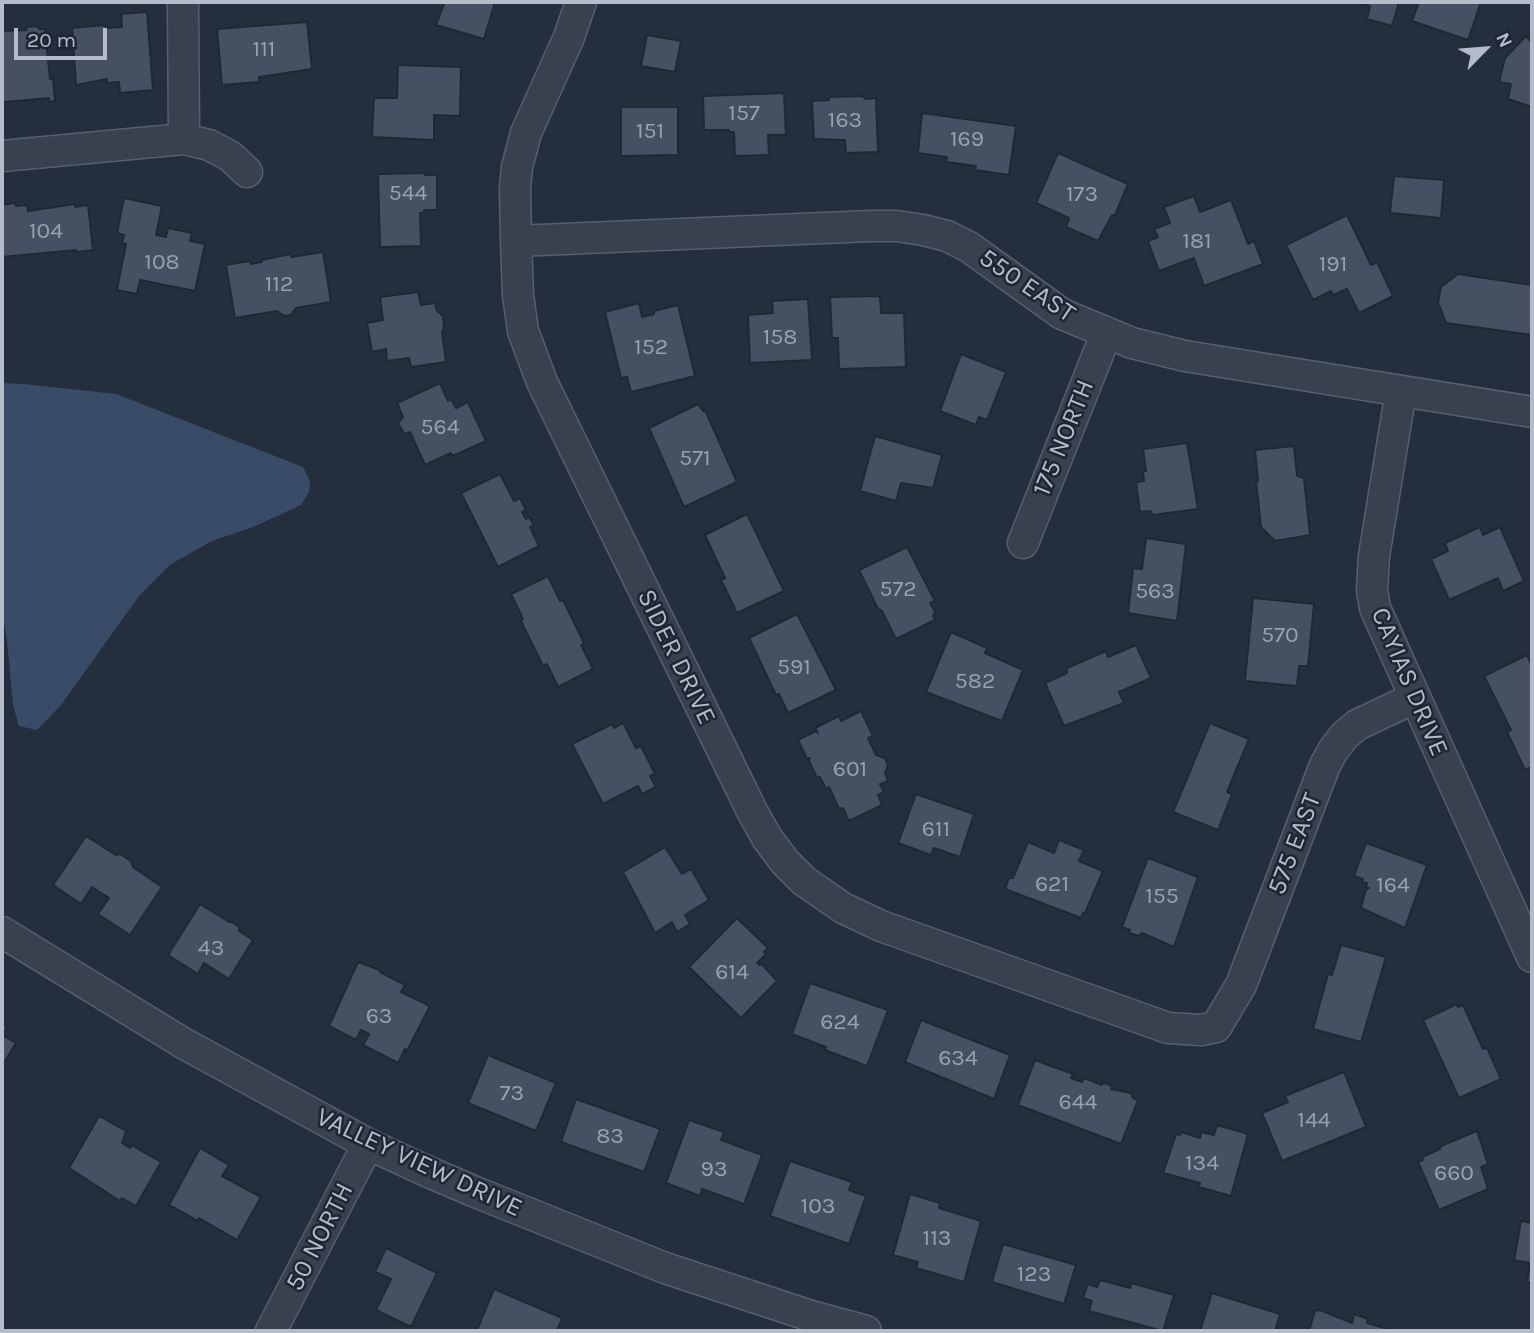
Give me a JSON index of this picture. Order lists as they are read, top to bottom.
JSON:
{
  "streets": {
    "street": [
      "550 EAST",
      "175 NORTH",
      "SIDER DRIVE",
      "CAYIAS DRIVE",
      "575 EAST",
      "VALLEY VIEW DRIVE",
      "50 NORTH"
    ]
  },
  "crossings": [
    ["550 EAST", "175 NORTH"],
    ["550 EAST", "SIDER DRIVE"],
    ["550 EAST", "CAYIAS DRIVE"],
    ["SIDER DRIVE", "575 EAST"],
    ["CAYIAS DRIVE", "575 EAST"],
    ["VALLEY VIEW DRIVE", "50 NORTH"]
  ],
  "house_numbers": [
    "111",
    "157",
    "163",
    "151",
    "169",
    "544",
    "173",
    "104",
    "181",
    "108",
    "191",
    "112",
    "158",
    "152",
    "564",
    "571",
    "572",
    "563",
    "570",
    "591",
    "582",
    "601",
    "611",
    "621",
    "164",
    "155",
    "43",
    "614",
    "63",
    "624",
    "634",
    "73",
    "644",
    "144",
    "83",
    "134",
    "93",
    "660",
    "103",
    "113",
    "123"
  ],
  "scale_bar": "20 m",
  "north": "top right"
}
